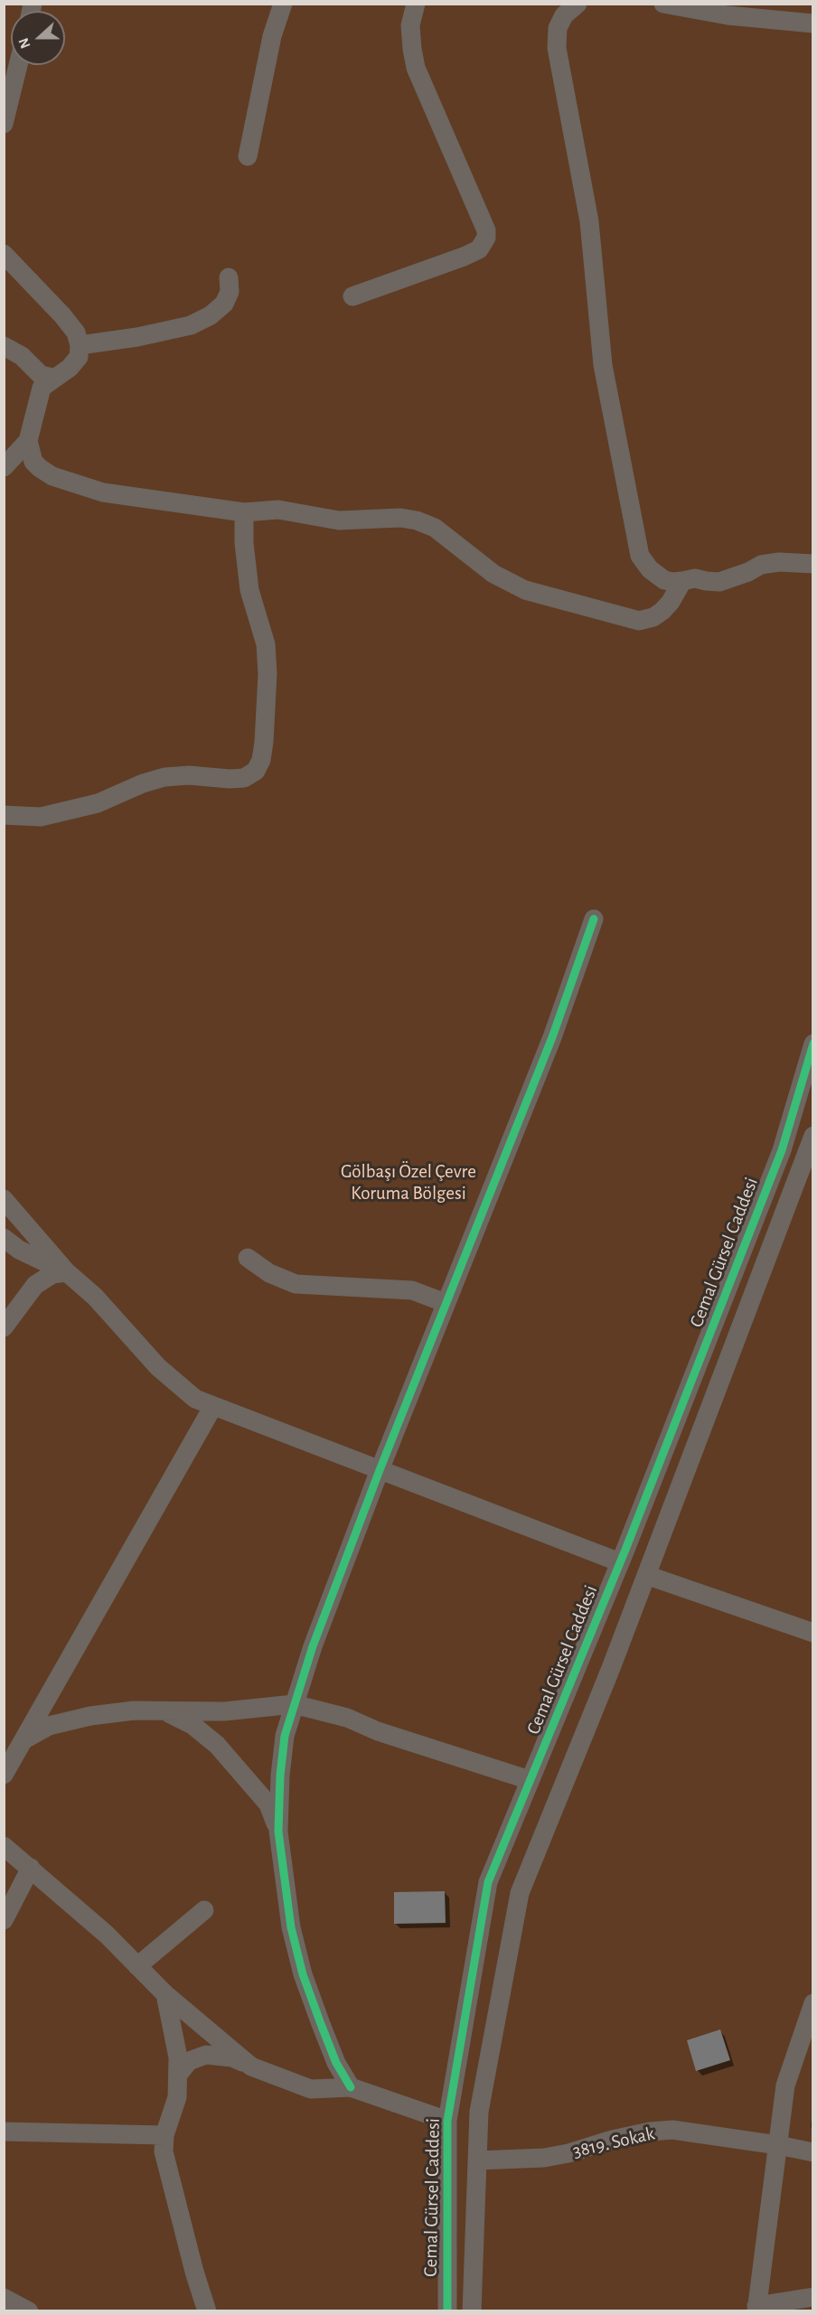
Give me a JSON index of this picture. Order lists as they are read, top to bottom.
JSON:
{
  "streets": {
    "street": ["Cemal Gürsel Caddesi", "3819. Sokak"]
  },
  "parks": ["Gölbaşı Özel Çevre Koruma Bölgesi"],
  "north": "left"
}
